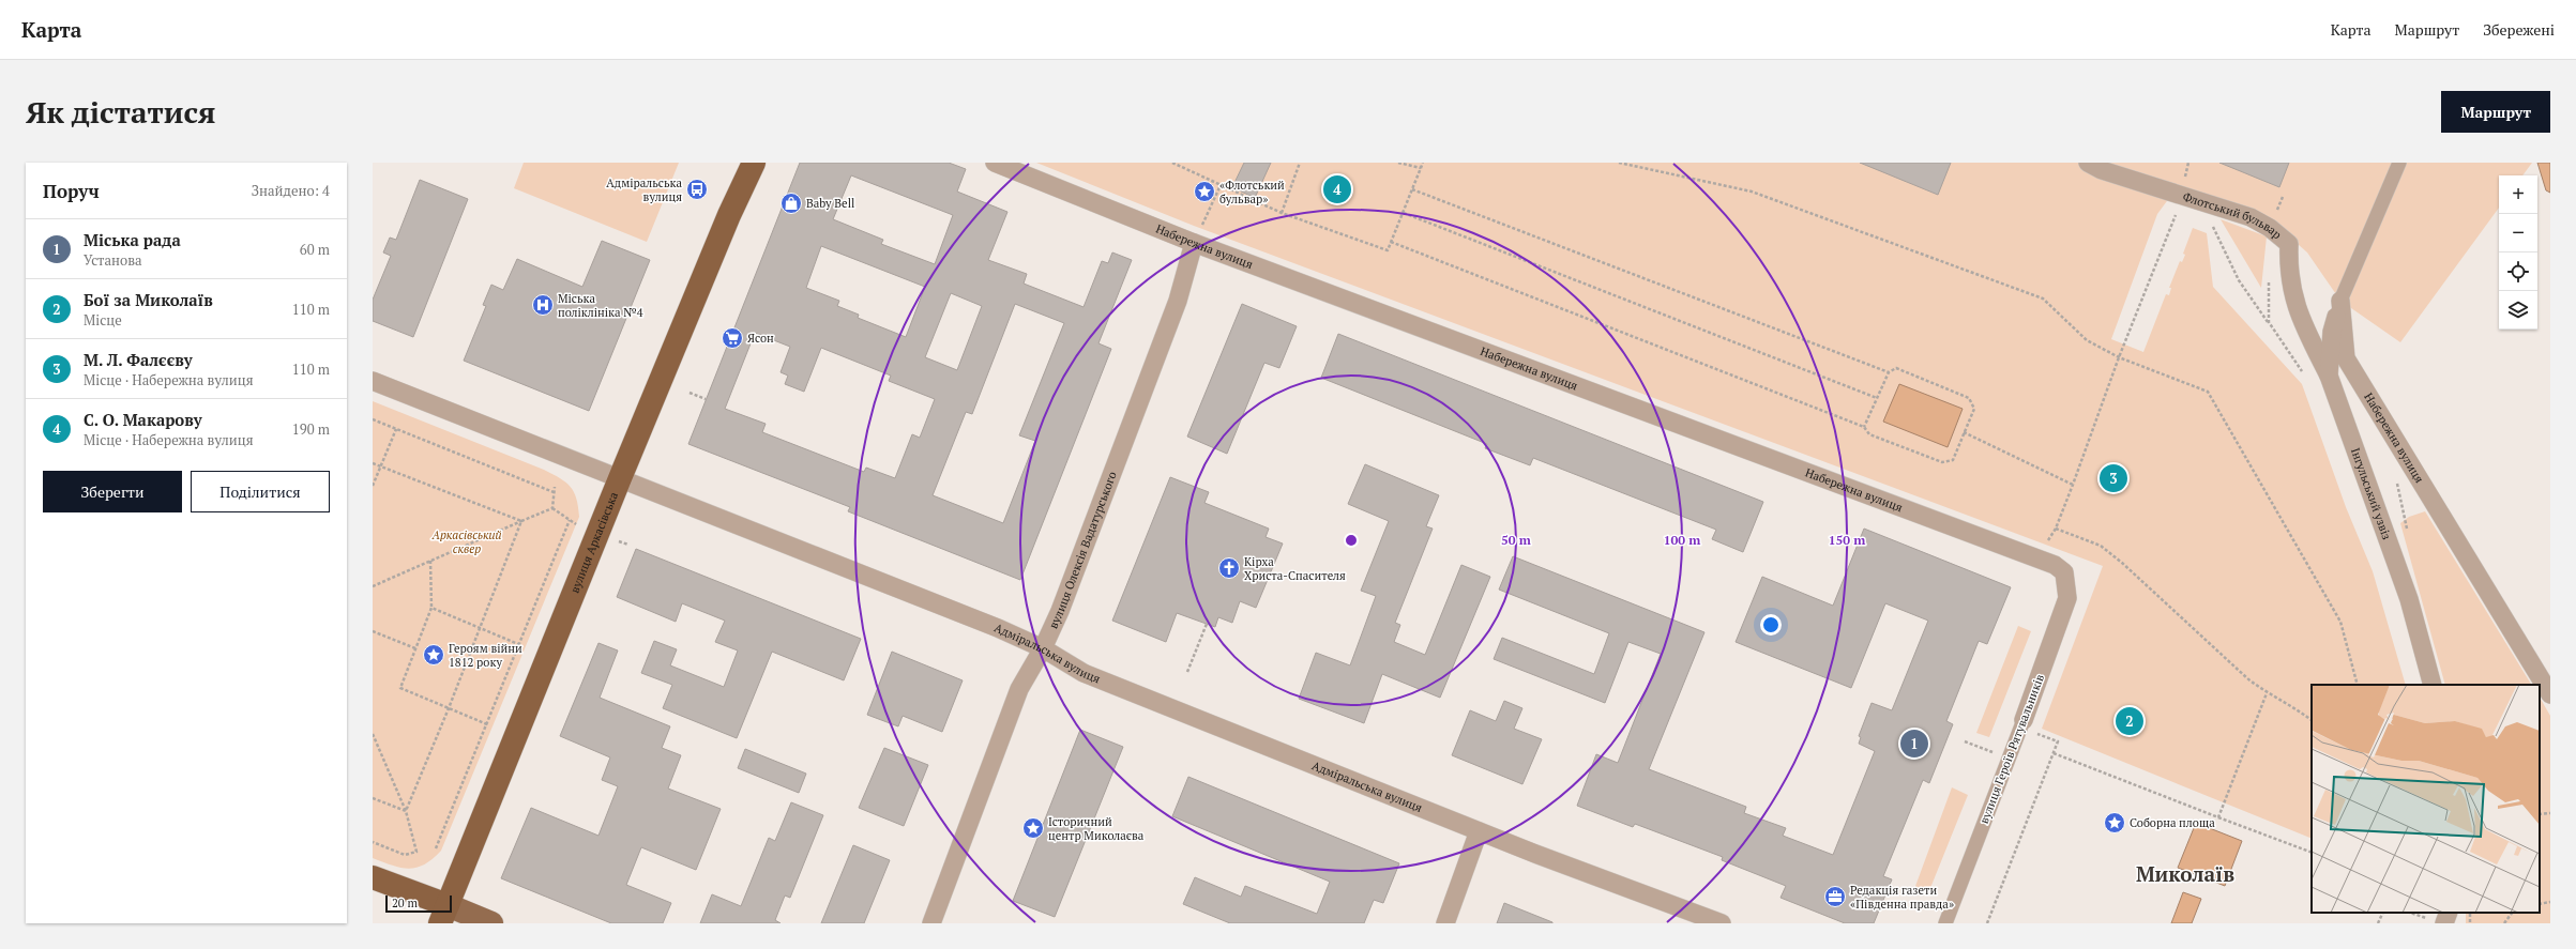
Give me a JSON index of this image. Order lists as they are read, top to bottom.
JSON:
{
  "streets": {
    "highway": ["вулиця Аркасівська"],
    "street": [
      "Флотський бульвар",
      "Набережна вулиця",
      "Інгульський узвіз",
      "вулиця Олексія Вадатурського",
      "Адміральська вулиця",
      "вулиця Героїв Рятувальників"
    ]
  },
  "crossings": [
    ["Флотський бульвар", "Інгульський узвіз"],
    ["Набережна вулиця", "Інгульський узвіз"],
    ["Набережна вулиця", "вулиця Олексія Вадатурського"],
    ["Набережна вулиця", "вулиця Героїв Рятувальників"],
    ["вулиця Аркасівська", "Адміральська вулиця"],
    ["вулиця Олексія Вадатурського", "Адміральська вулиця"]
  ],
  "districts": ["Миколаїв"],
  "parks": ["Аркасівський сквер"],
  "places": {
    "bus stop": ["Адміральська вулиця"],
    "place": [
      "«Флотський бульвар»",
      "Героям війни 1812 року",
      "Соборна площа",
      "Історичний центр Миколаєва"
    ],
    "shop": ["Baby Bell"],
    "hospital": ["Міська поліклініка №4"],
    "supermarket": ["Ясон"],
    "church": ["Кірха Христа-Спасителя"],
    "office": ["Редакція газети «Південна правда»"]
  },
  "scale_bar": "20 m",
  "page": {
    "header": "Карта",
    "nav": ["Карта", "Маршрут", "Збережені"],
    "buttons": [
      "Маршрут",
      ["Зберегти", "Поділитися"]
    ],
    "title": "Як дістатися",
    "heading": ["Поруч", "Знайдено: 4"],
    "pins": [
      "4",
      "3",
      "2",
      "1"
    ],
    "map_buttons": ["+", "−"],
    "list": [
      {
        "mark": "1",
        "name": "Міська рада",
        "note": "Установа",
        "value": "60 m"
      },
      {
        "mark": "2",
        "name": "Бої за Миколаїв",
        "note": "Місце",
        "value": "110 m"
      },
      {
        "mark": "3",
        "name": "М. Л. Фалєєву",
        "note": "Місце · Набережна вулиця",
        "value": "110 m"
      },
      {
        "mark": "4",
        "name": "С. О. Макарову",
        "note": "Місце · Набережна вулиця",
        "value": "190 m"
      }
    ],
    "scale": "20 m"
  },
  "rings": ["50 m", "100 m", "150 m"]
}
